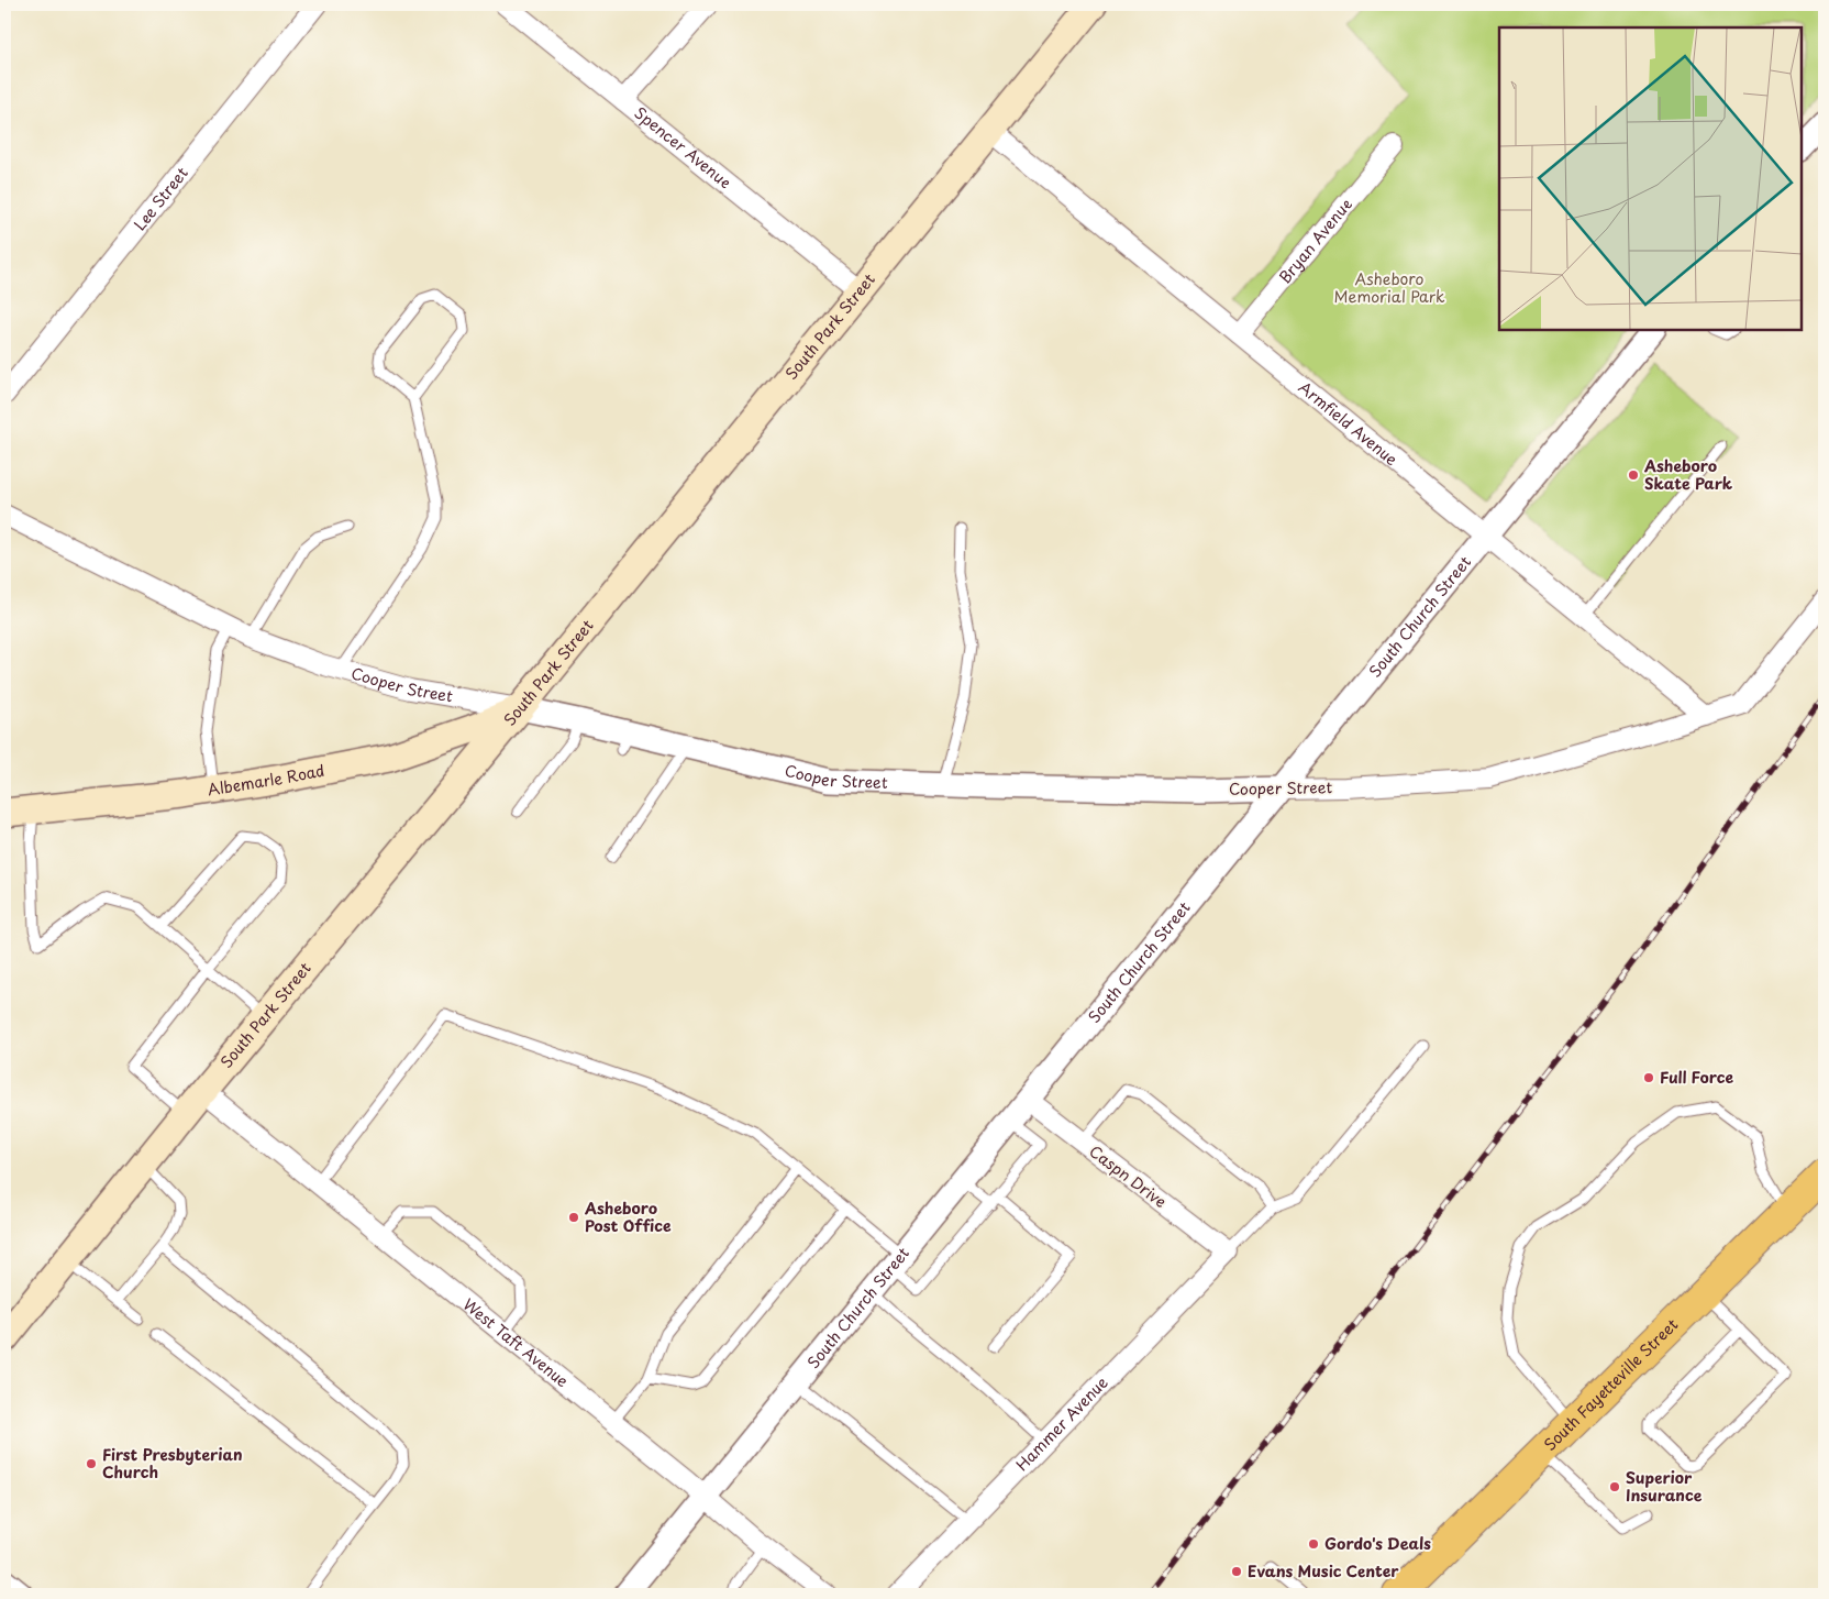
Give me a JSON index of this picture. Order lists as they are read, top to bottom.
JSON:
{
  "streets": {
    "main road": ["South Park Street", "Albemarle Road", "South Fayetteville Street"],
    "street": [
      "Spencer Avenue",
      "Lee Street",
      "Bryan Avenue",
      "Armfield Avenue",
      "South Church Street",
      "Cooper Street",
      "Caspn Drive",
      "West Taft Avenue",
      "Hammer Avenue"
    ]
  },
  "crossings": [
    ["Spencer Avenue", "South Park Street"],
    ["Bryan Avenue", "Armfield Avenue"],
    ["South Park Street", "Armfield Avenue"],
    ["South Park Street", "Cooper Street"],
    ["South Park Street", "Albemarle Road"],
    ["South Park Street", "West Taft Avenue"],
    ["Armfield Avenue", "South Church Street"],
    ["Armfield Avenue", "Cooper Street"],
    ["South Church Street", "Cooper Street"],
    ["South Church Street", "Caspn Drive"],
    ["South Church Street", "West Taft Avenue"],
    ["Cooper Street", "Albemarle Road"],
    ["Caspn Drive", "Hammer Avenue"]
  ],
  "parks": ["Asheboro Memorial Park"],
  "places": [
    "Asheboro Skate Park",
    "Full Force",
    "Asheboro Post Office",
    "First Presbyterian Church",
    "Superior Insurance",
    "Gordo's Deals",
    "Evans Music Center"
  ]
}
